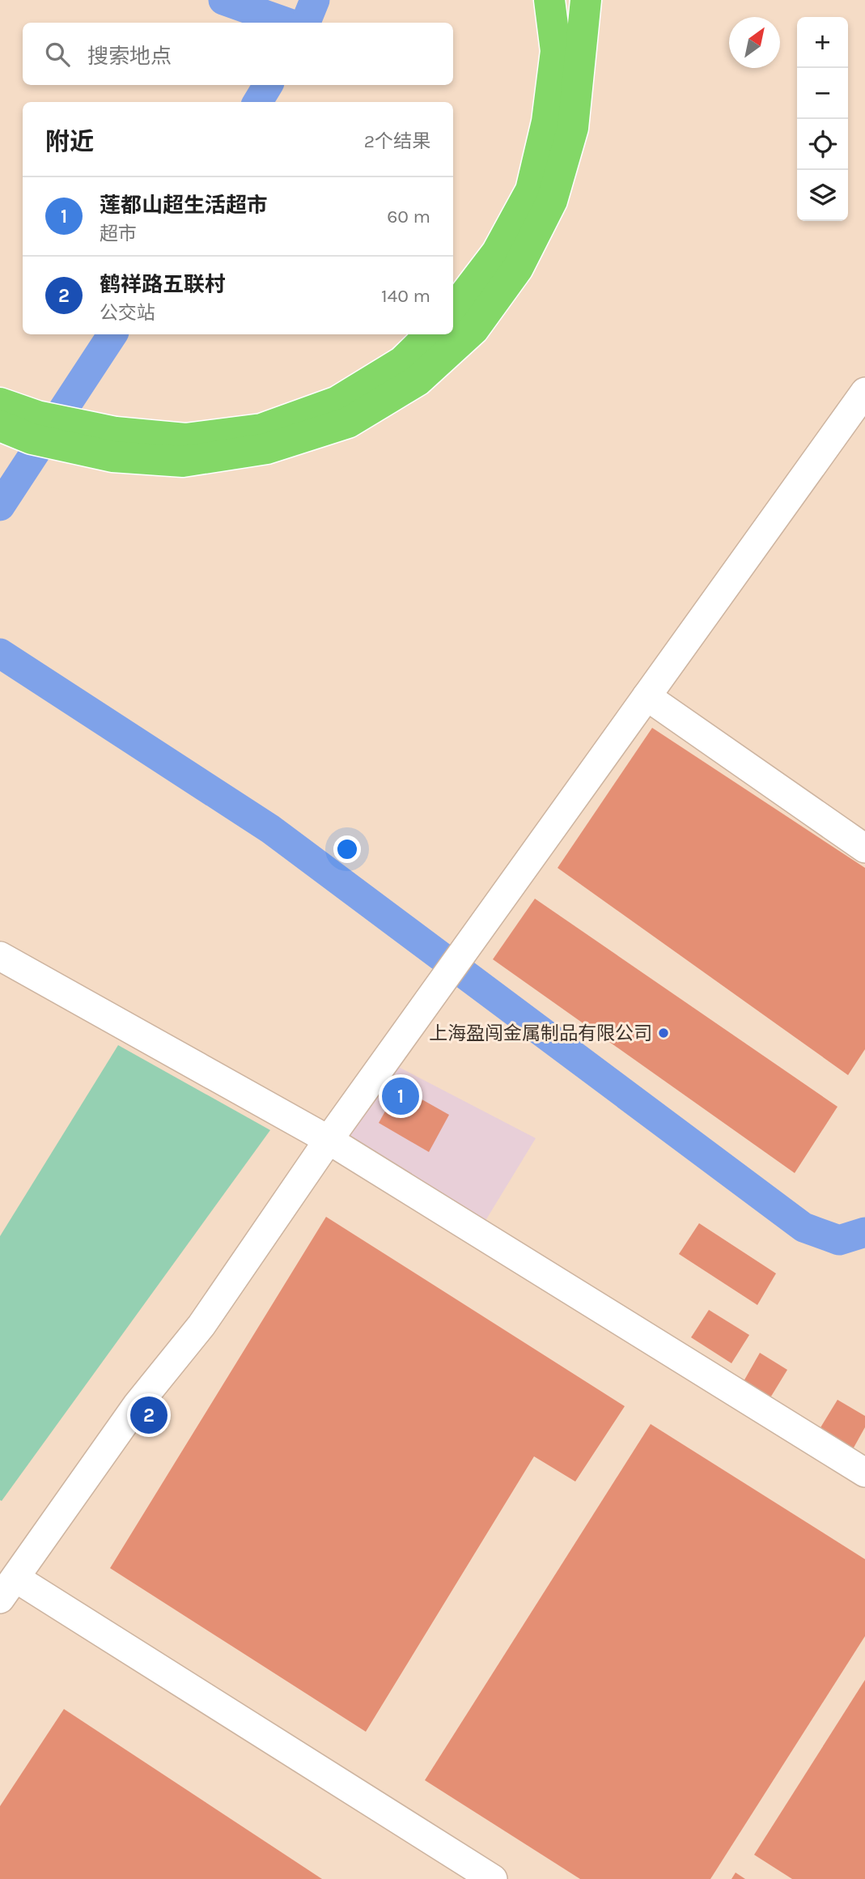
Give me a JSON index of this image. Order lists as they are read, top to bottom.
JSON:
{
  "places": ["上海盈闯金属制品有限公司"],
  "north": "top right",
  "page": {
    "map_buttons": ["+", "−"],
    "search": "搜索地点",
    "heading": ["附近", "2个结果"],
    "list": [
      {
        "mark": "1",
        "name": "莲都山超生活超市",
        "note": "超市",
        "value": "60 m"
      },
      {
        "mark": "2",
        "name": "鹤祥路五联村",
        "note": "公交站",
        "value": "140 m"
      }
    ],
    "pins": ["1", "2"]
  }
}
